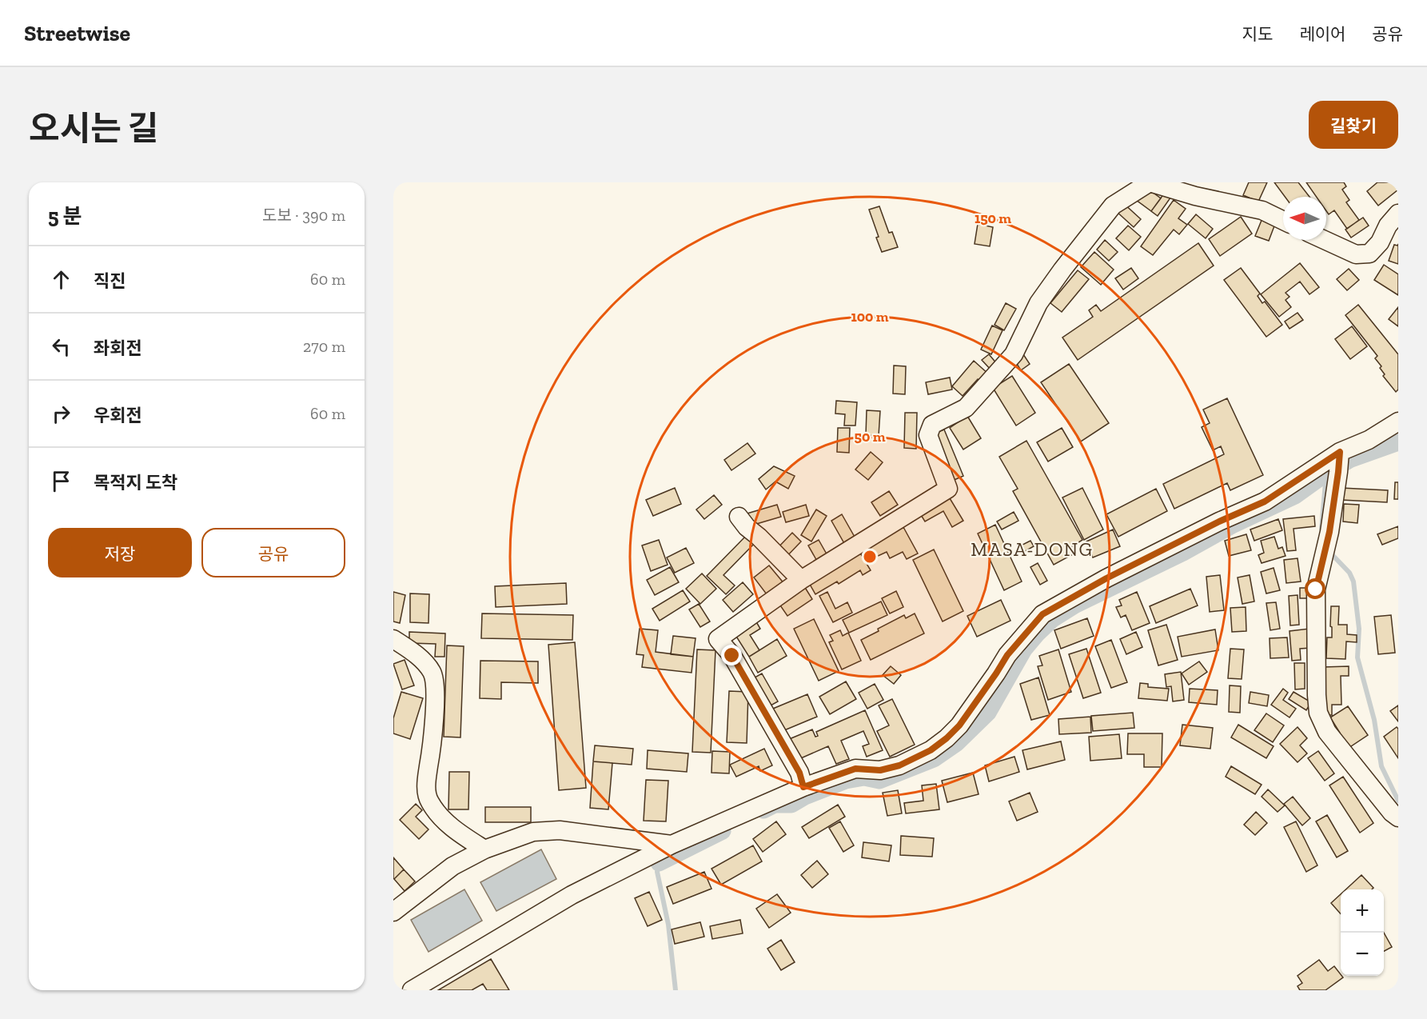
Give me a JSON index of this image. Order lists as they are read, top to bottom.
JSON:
{
  "districts": ["MASA-DONG"],
  "north": "left",
  "page": {
    "header": "Streetwise",
    "nav": ["지도", "레이어", "공유"],
    "title": "오시는 길",
    "buttons": [
      "길찾기",
      ["저장", "공유"]
    ],
    "heading": ["5 분", "도보 · 390 m"],
    "list": [
      ["직진", "60 m"],
      ["좌회전", "270 m"],
      ["우회전", "60 m"],
      "목적지 도착"
    ],
    "map_buttons": ["+", "−"]
  },
  "rings": ["150 m", "100 m", "50 m"]
}
